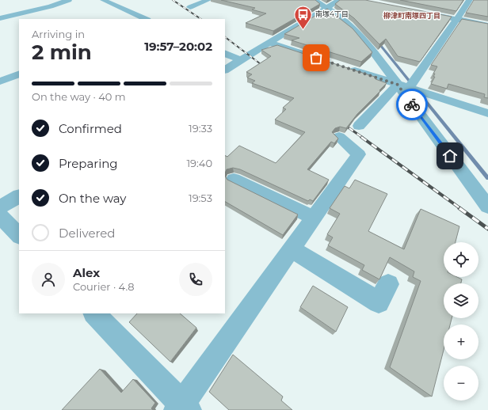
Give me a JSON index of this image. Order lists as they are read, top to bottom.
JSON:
{
  "districts": ["柳津町南塚四丁目"],
  "places": {
    "bus stop": ["南塚4丁目"]
  },
  "page": {
    "heading": ["2 min", "Arriving in", "19:57–20:02"],
    "panel": ["Alex", "Courier · 4.8"],
    "bar": "On the way · 40 m",
    "list": [
      ["Confirmed", "19:33"],
      ["Preparing", "19:40"],
      ["On the way", "19:53"],
      "Delivered"
    ],
    "map_buttons": ["+", "−"]
  }
}
